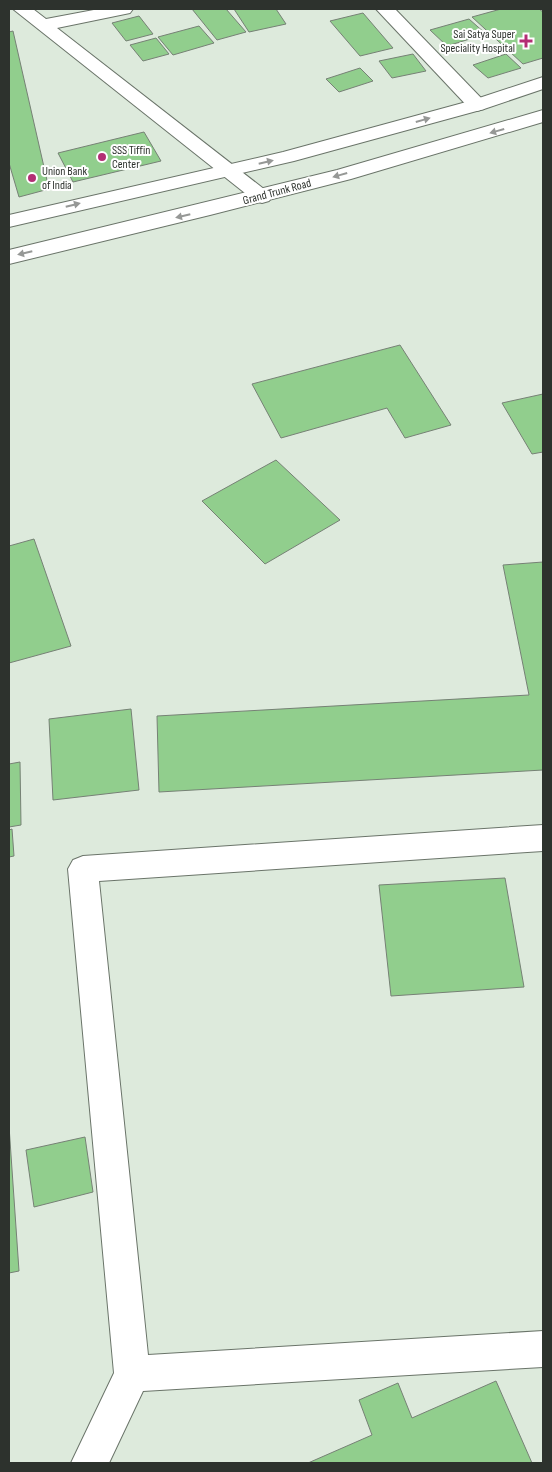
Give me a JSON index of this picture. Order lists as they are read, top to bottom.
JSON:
{
  "streets": {
    "street": ["Grand Trunk Road"]
  },
  "places": {
    "health": ["Sai Satya Super Speciality Hospital"],
    "other": ["SSS Tiffin Center", "Union Bank of India"]
  }
}
